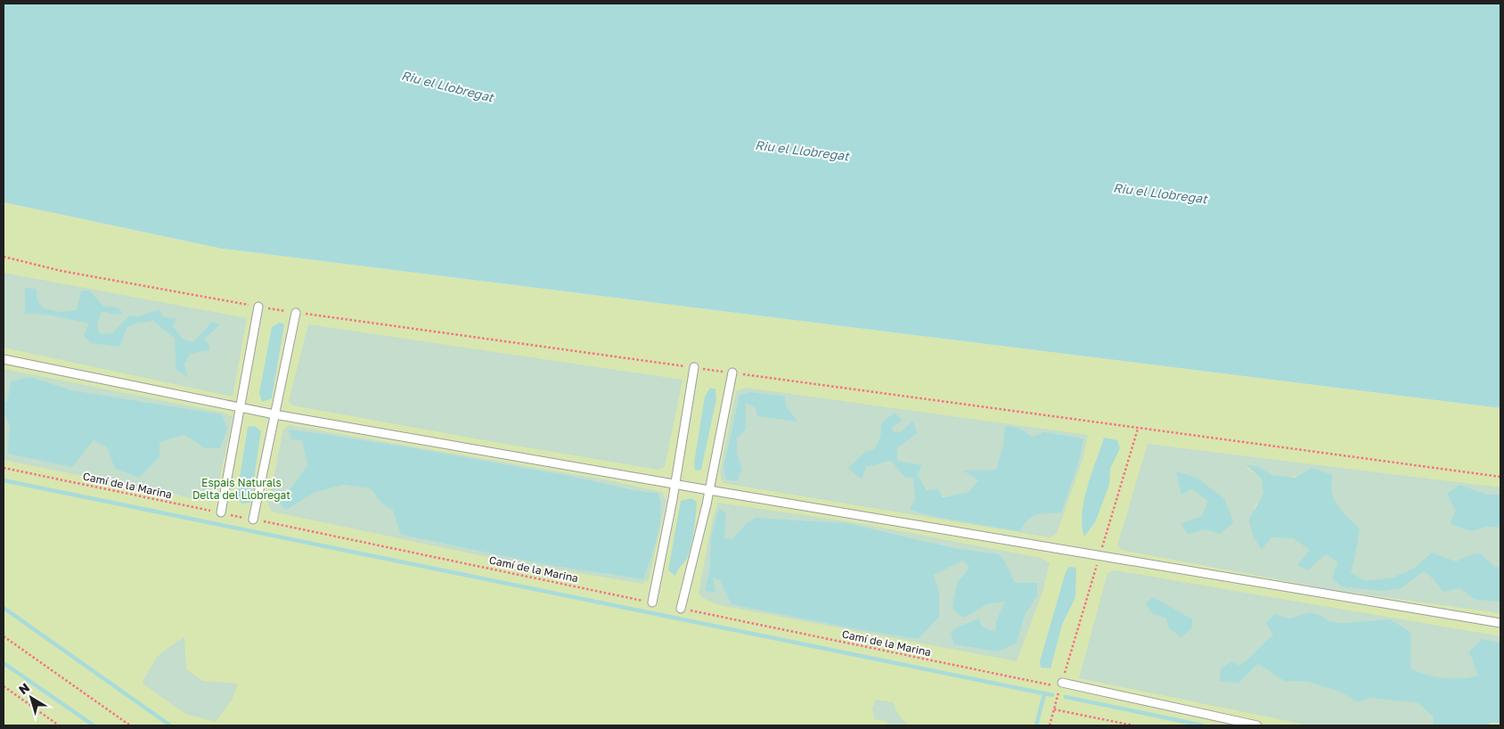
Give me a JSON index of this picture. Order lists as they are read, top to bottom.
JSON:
{
  "streets": {
    "path": ["Camí de la Marina"]
  },
  "water": ["Riu el Llobregat"],
  "parks": ["Espais Naturals Delta del Llobregat"],
  "north": "top left"
}
